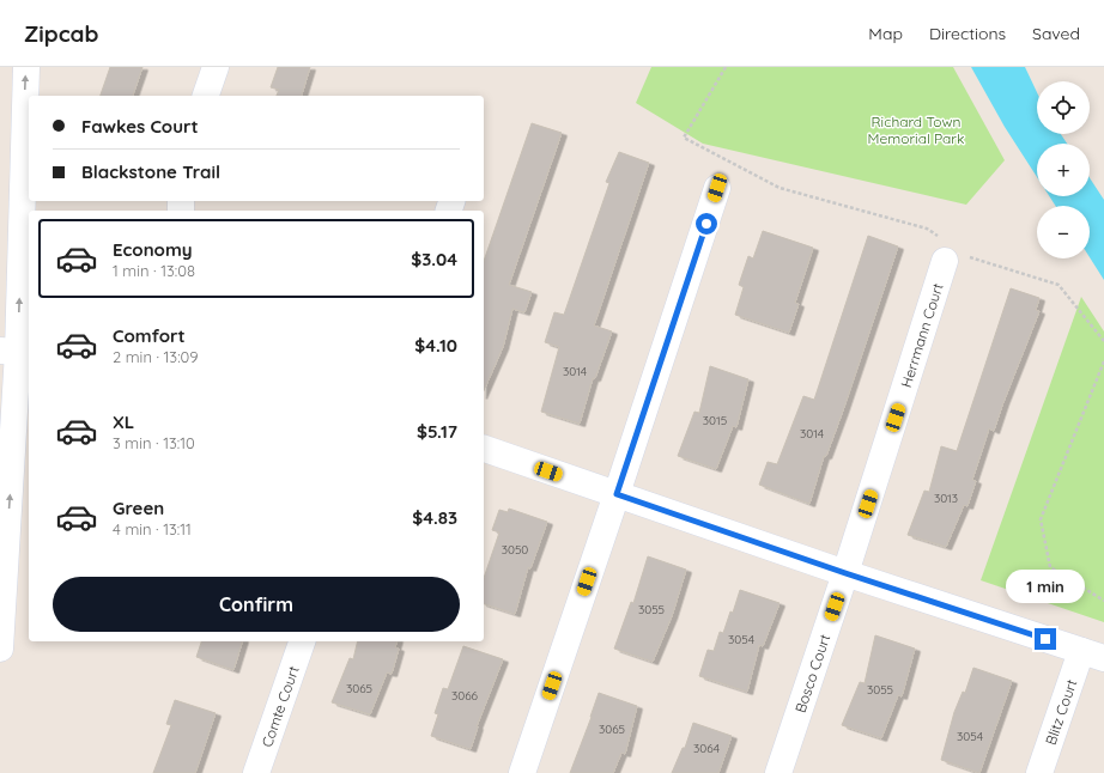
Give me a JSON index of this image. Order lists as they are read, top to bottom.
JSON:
{
  "streets": {
    "street": [
      "Herrmann Court",
      "Bosco Court",
      "Comte Court",
      "Blitz Court"
    ]
  },
  "crossings": [
    ["Herrmann Court", "Bosco Court"]
  ],
  "parks": ["Richard Town Memorial Park"],
  "house_numbers": [
    "3014",
    "3015",
    "3014",
    "3013",
    "3050",
    "3055",
    "3054",
    "3065",
    "3055",
    "3066",
    "3065",
    "3054",
    "3064"
  ],
  "page": {
    "header": "Zipcab",
    "nav": ["Map", "Directions", "Saved"],
    "map_buttons": ["+", "−"],
    "banner": ["Fawkes Court", "Blackstone Trail"],
    "list": [
      {
        "name": "Economy",
        "note": "1 min · 13:08",
        "value": "$3.04"
      },
      {
        "name": "Comfort",
        "note": "2 min · 13:09",
        "value": "$4.10"
      },
      {
        "name": "XL",
        "note": "3 min · 13:10",
        "value": "$5.17"
      },
      {
        "name": "Green",
        "note": "4 min · 13:11",
        "value": "$4.83"
      }
    ],
    "buttons": "Confirm",
    "bubble": "1 min"
  }
}
